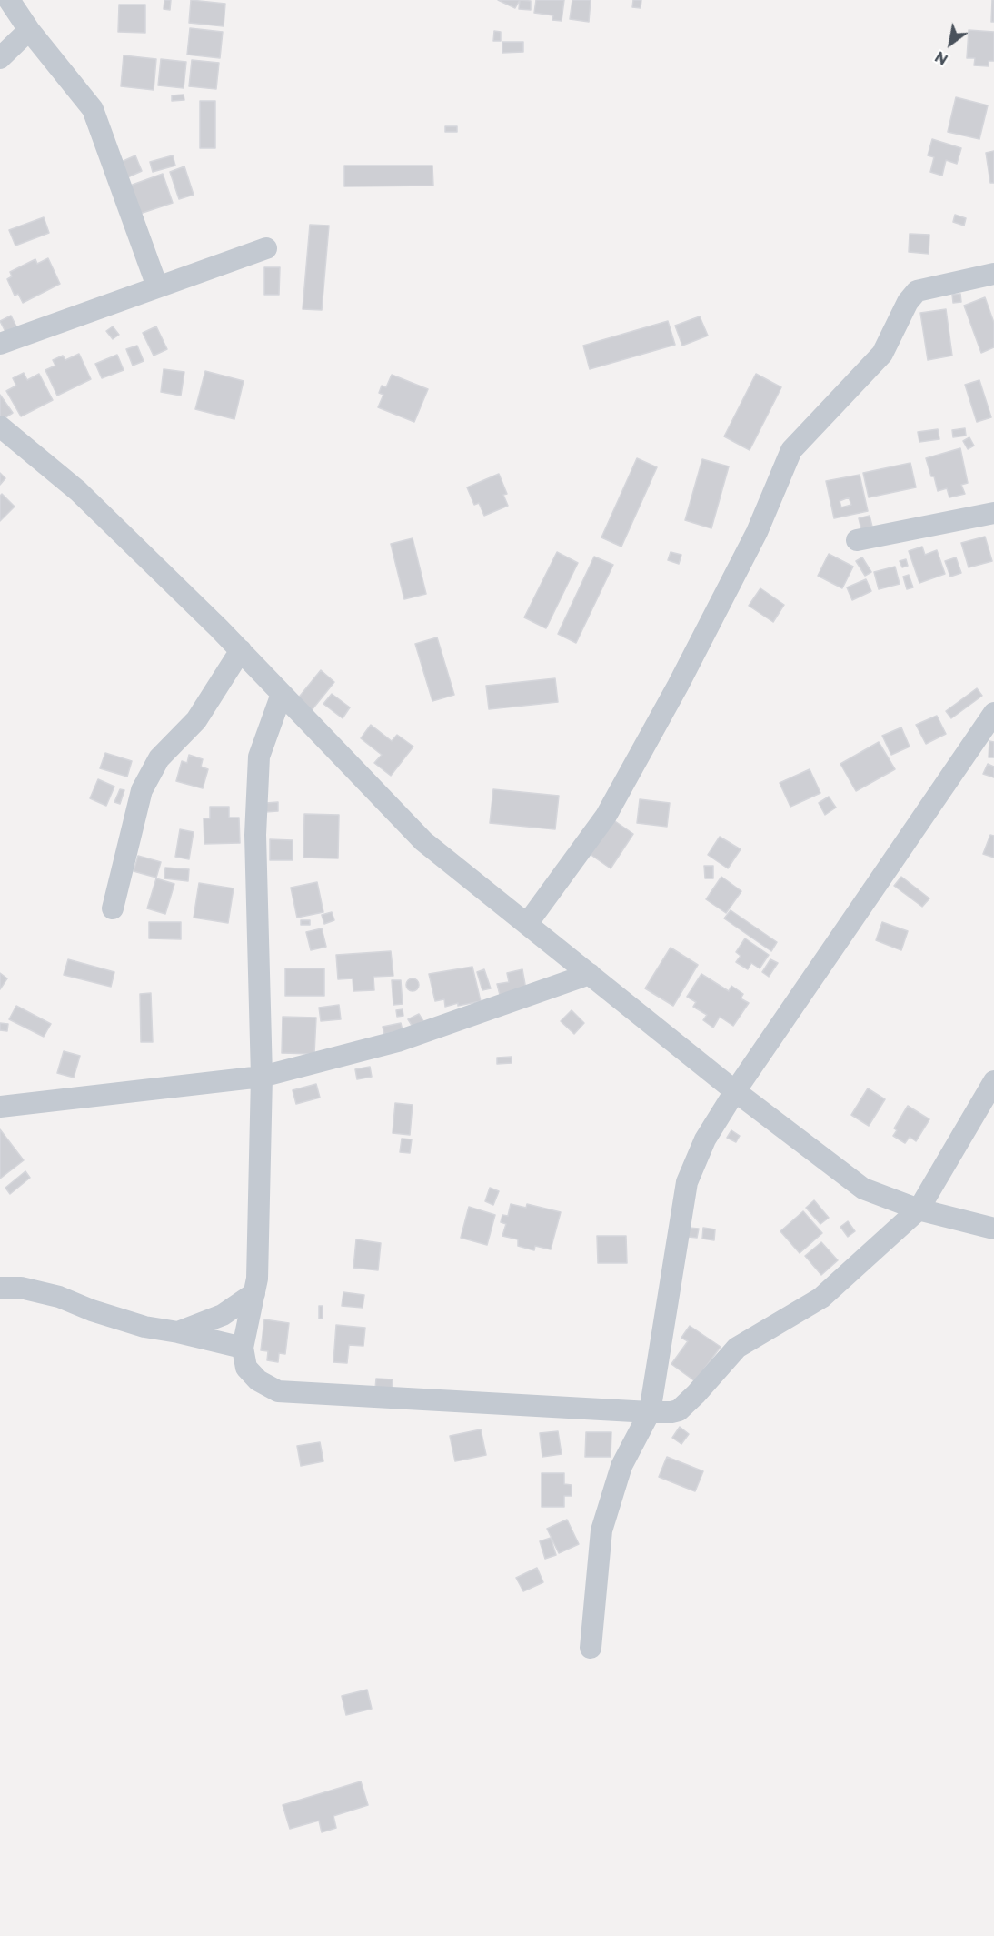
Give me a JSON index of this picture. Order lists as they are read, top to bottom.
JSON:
{
  "north": "bottom left"
}
